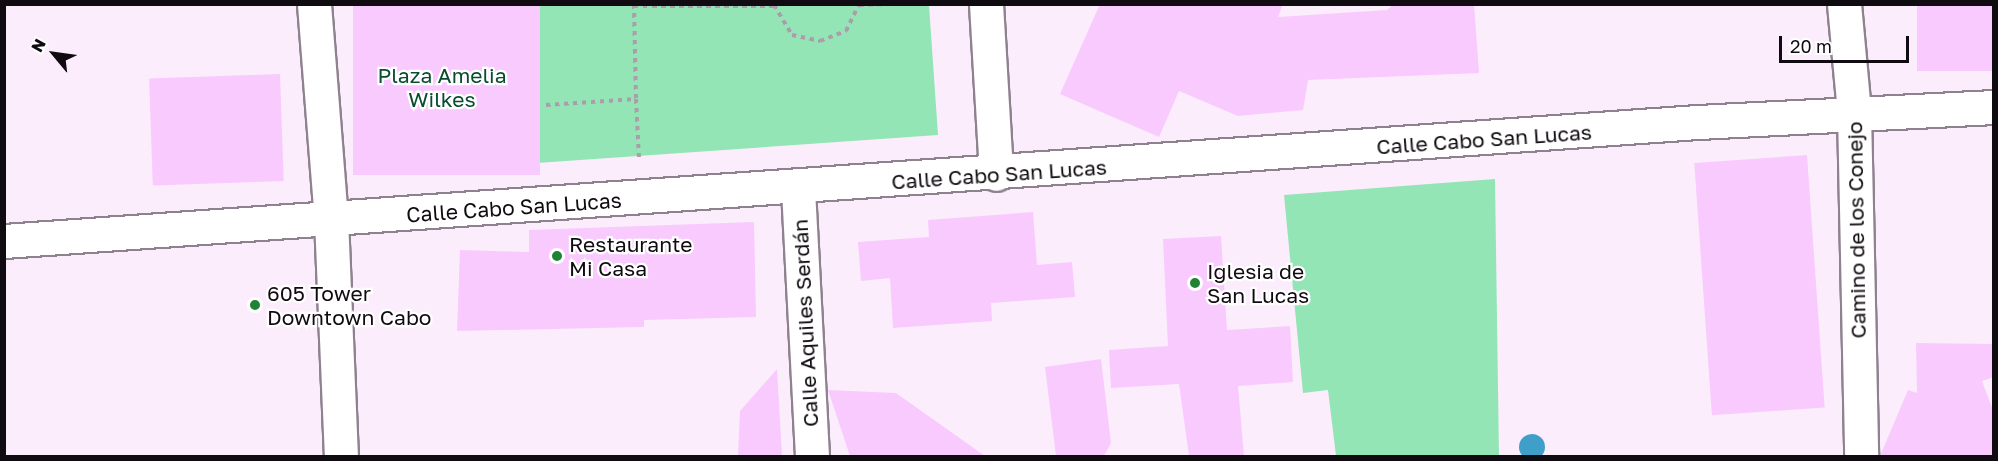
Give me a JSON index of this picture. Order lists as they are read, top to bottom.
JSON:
{
  "streets": {
    "main road": ["Calle Cabo San Lucas", "Camino de los Conejo", "Calle Aquiles Serdán"]
  },
  "crossings": [
    ["Calle Cabo San Lucas", "Camino de los Conejo"],
    ["Calle Cabo San Lucas", "Calle Aquiles Serdán"]
  ],
  "parks": ["Plaza Amelia Wilkes"],
  "places": ["Restaurante Mi Casa", "Iglesia de San Lucas", "605 Tower Downtown Cabo"],
  "scale_bar": "20 m",
  "north": "top left"
}
